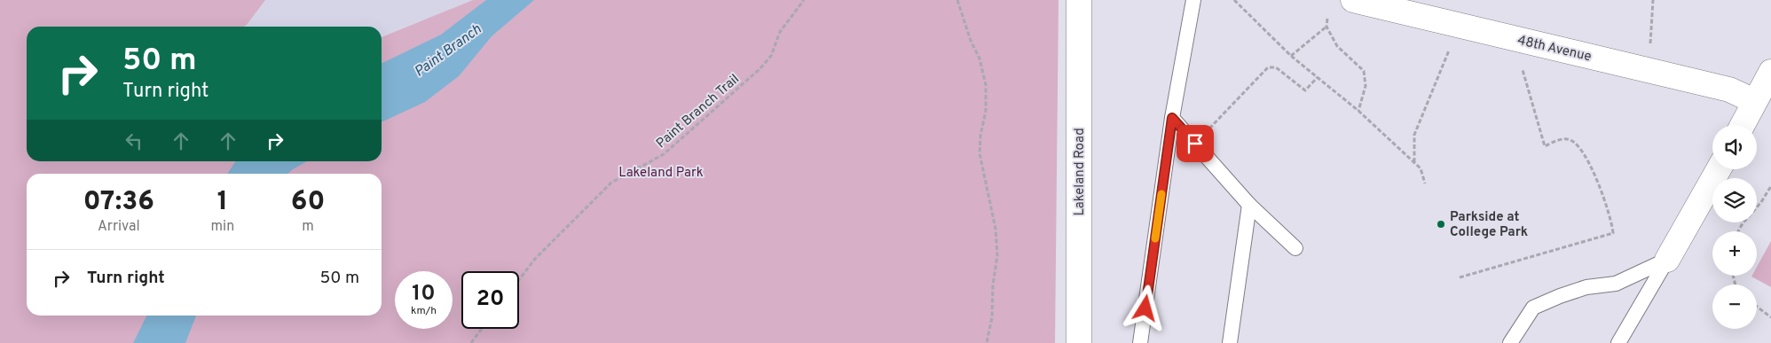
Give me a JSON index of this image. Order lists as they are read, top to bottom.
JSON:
{
  "streets": {
    "street": ["48th Avenue", "Lakeland Road"],
    "path": ["Paint Branch Trail"]
  },
  "water": ["Paint Branch"],
  "parks": ["Lakeland Park"],
  "places": ["Parkside at College Park"],
  "page": {
    "turn": ["50 m", "Turn right"],
    "map_buttons": ["+", "−"],
    "eta": [
      "07:36",
      "Arrival",
      "1",
      "min",
      "60",
      "m"
    ],
    "list": [
      {
        "name": "Turn right",
        "value": "50 m"
      }
    ],
    "speed": "10 km/h",
    "limit": "20"
  }
}
